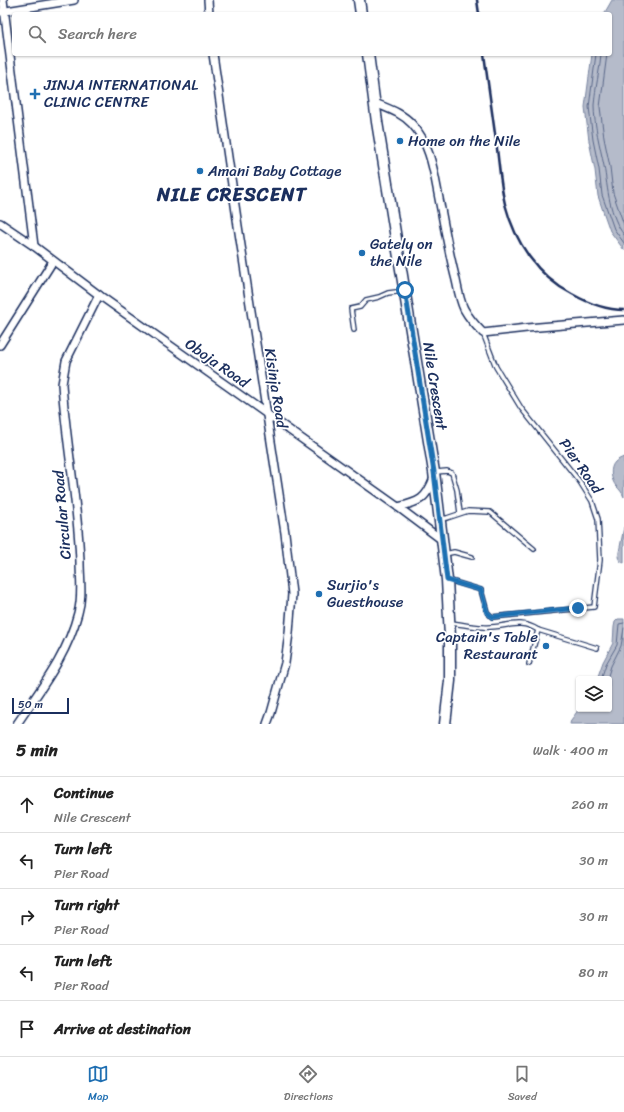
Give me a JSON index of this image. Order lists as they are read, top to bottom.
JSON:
{
  "streets": {
    "street": [
      "Oboja Road",
      "Nile Crescent",
      "Kisinja Road",
      "Circular Road"
    ],
    "lane": ["Pier Road"]
  },
  "crossings": [
    ["Oboja Road", "Nile Crescent"],
    ["Oboja Road", "Kisinja Road"],
    ["Oboja Road", "Circular Road"],
    ["Nile Crescent", "Pier Road"]
  ],
  "districts": ["NILE CRESCENT"],
  "places": {
    "health": ["JINJA INTERNATIONAL CLINIC CENTRE"],
    "other": [
      "Home on the Nile",
      "Amani Baby Cottage",
      "Gately on the Nile",
      "Surjio's Guesthouse",
      "Captain's Table Restaurant"
    ]
  },
  "scale_bar": "50 m",
  "page": {
    "search": "Search here",
    "scale": "50 m",
    "heading": ["5 min", "Walk · 400 m"],
    "list": [
      ["Continue", "Nile Crescent", "260 m"],
      ["Turn left", "Pier Road", "30 m"],
      ["Turn right", "Pier Road", "30 m"],
      ["Turn left", "Pier Road", "80 m"],
      "Arrive at destination"
    ],
    "nav": ["Map", "Directions", "Saved"]
  }
}
